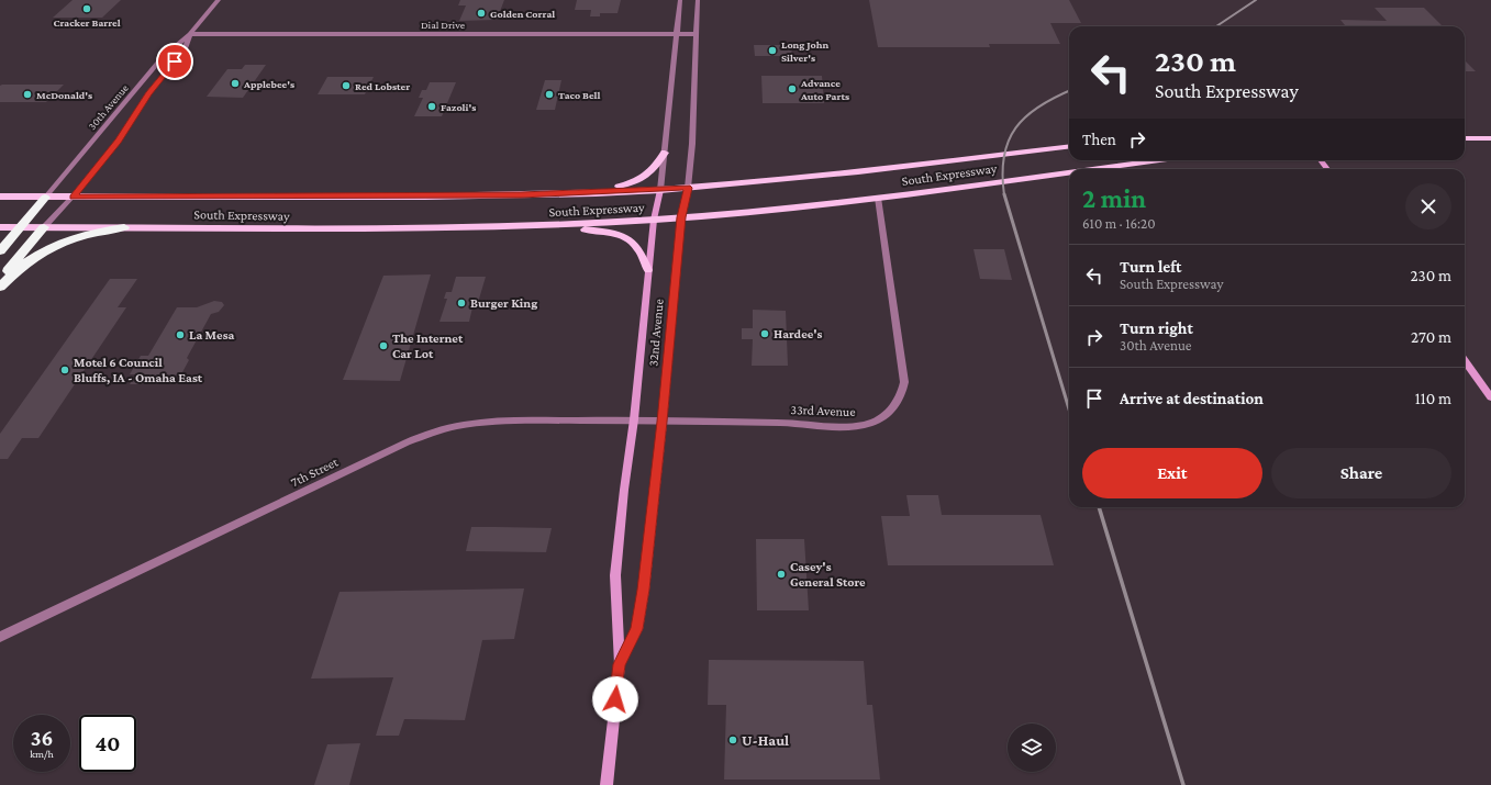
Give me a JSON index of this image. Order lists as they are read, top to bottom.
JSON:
{
  "streets": {
    "main road": ["South Expressway"],
    "street": [
      "Dial Drive",
      "30th Avenue",
      "32nd Avenue",
      "33rd Avenue",
      "7th Street"
    ]
  },
  "crossings": [
    ["Dial Drive", "30th Avenue"],
    ["Dial Drive", "32nd Avenue"],
    ["30th Avenue", "South Expressway"],
    ["South Expressway", "32nd Avenue"],
    ["South Expressway", "33rd Avenue"],
    ["32nd Avenue", "33rd Avenue"],
    ["32nd Avenue", "7th Street"],
    ["33rd Avenue", "7th Street"]
  ],
  "places": [
    "Cracker Barrel",
    "Golden Corral",
    "Long John Silver's",
    "Applebee's",
    "Red Lobster",
    "Advance Auto Parts",
    "McDonald's",
    "Taco Bell",
    "Fazoli's",
    "Burger King",
    "Hardee's",
    "La Mesa",
    "The Internet Car Lot",
    "Motel 6 Council Bluffs, IA - Omaha East",
    "Casey's General Store",
    "U-Haul"
  ],
  "page": {
    "turn": ["230 m", "South Expressway"],
    "then": "Then",
    "heading": ["2 min", "610 m · 16:20"],
    "list": [
      {
        "name": "Turn left",
        "note": "South Expressway",
        "value": "230 m"
      },
      {
        "name": "Turn right",
        "note": "30th Avenue",
        "value": "270 m"
      },
      {
        "name": "Arrive at destination",
        "value": "110 m"
      }
    ],
    "buttons": ["Exit", "Share"],
    "speed": "36 km/h",
    "limit": "40"
  }
}
